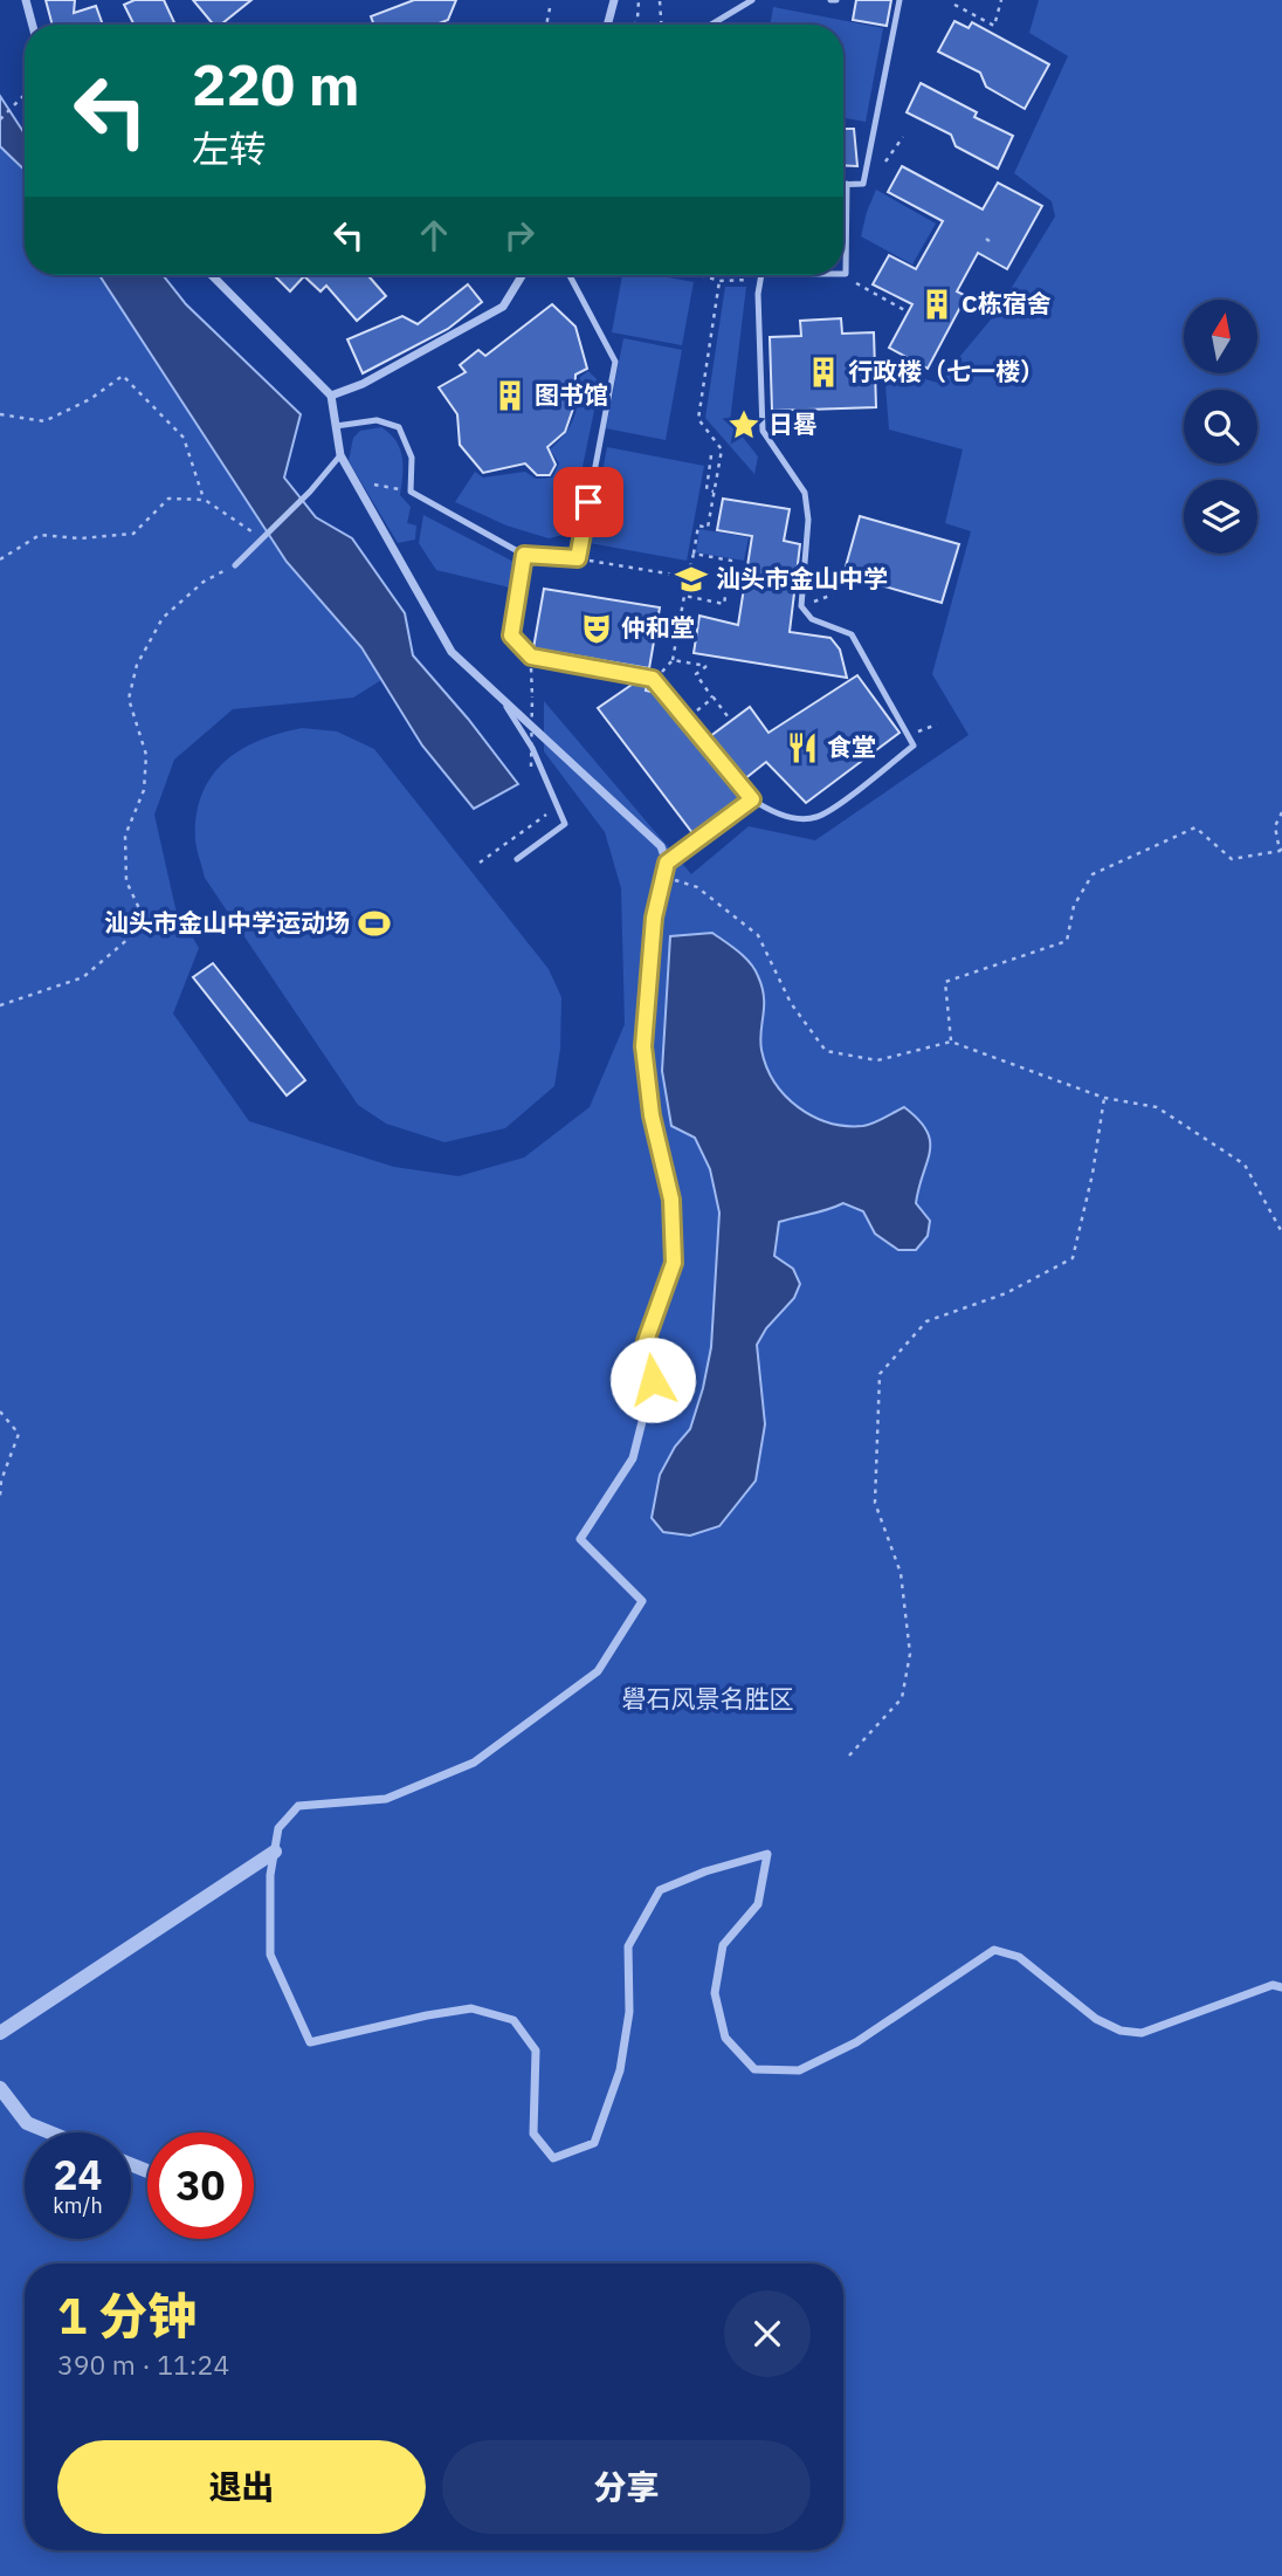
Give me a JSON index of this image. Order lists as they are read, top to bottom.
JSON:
{
  "parks": ["礐石风景名胜区"],
  "places": {
    "building": ["C栋宿舍", "行政楼（七一楼）", "图书馆"],
    "place": ["日晷"],
    "school or university": ["汕头市金山中学"],
    "theatre": ["仲和堂"],
    "restaurant": ["食堂"],
    "sports": ["汕头市金山中学运动场"]
  },
  "north": "top",
  "page": {
    "turn": ["220 m", "左转"],
    "speed": "24 km/h",
    "limit": "30",
    "heading": ["1 分钟", "390 m · 11:24"],
    "buttons": ["退出", "分享"]
  }
}
